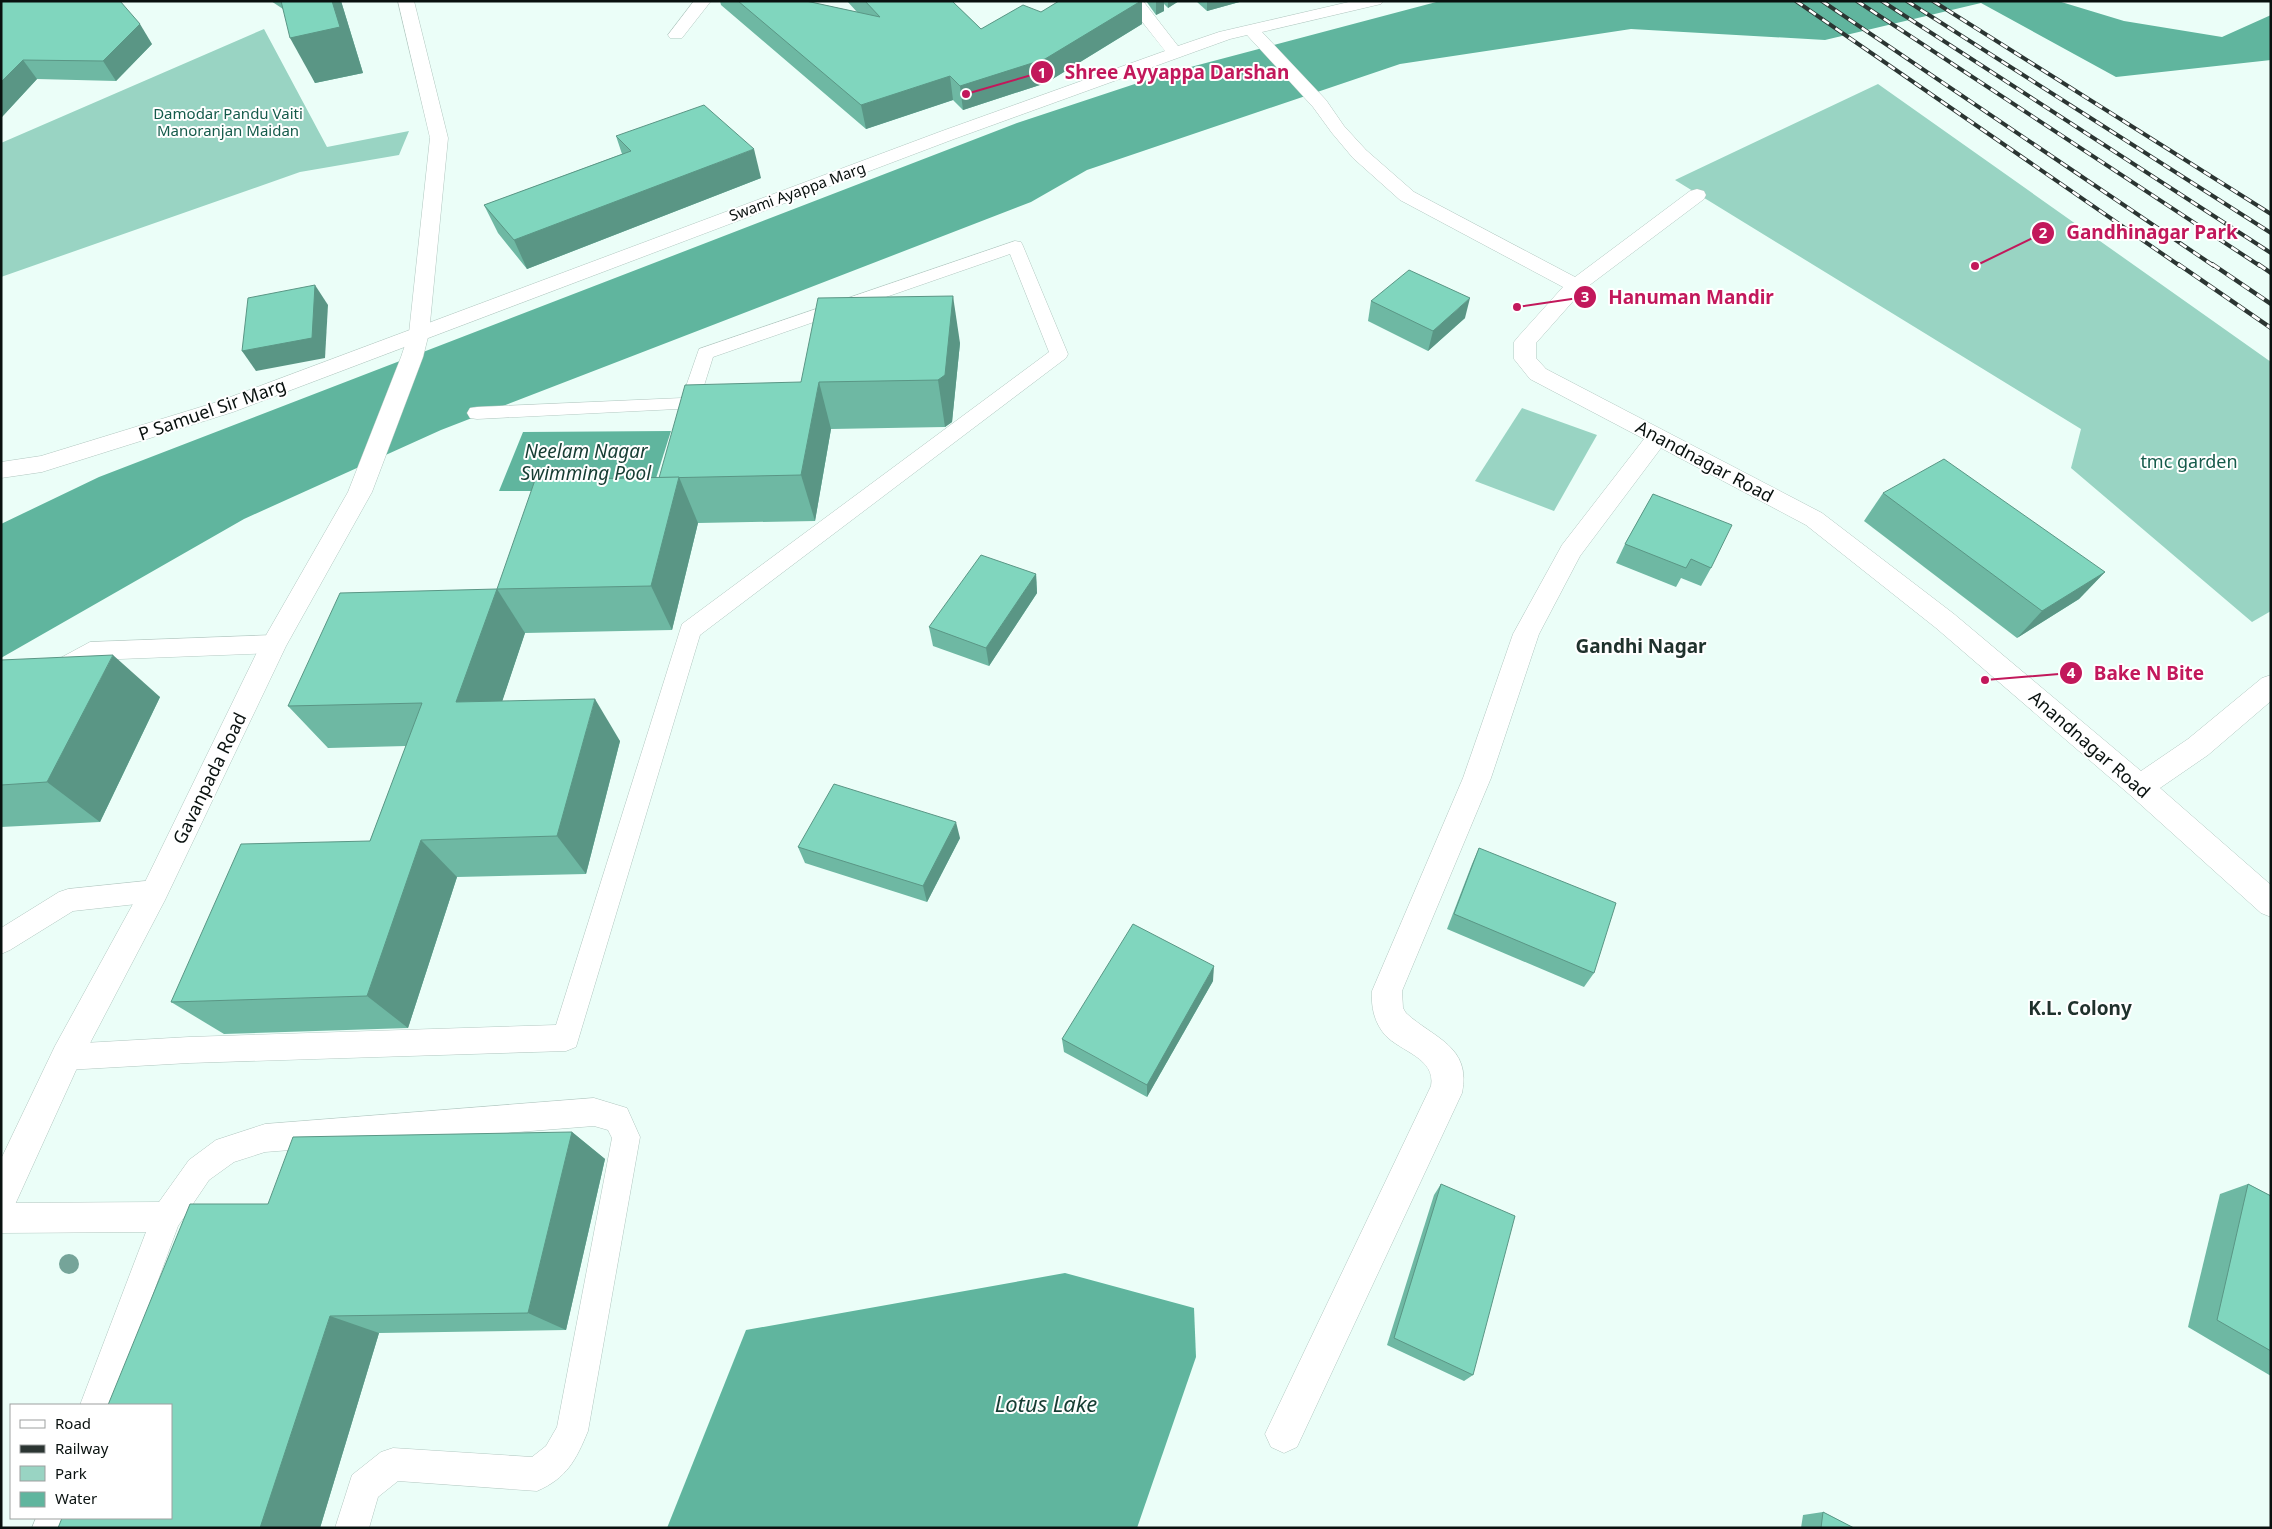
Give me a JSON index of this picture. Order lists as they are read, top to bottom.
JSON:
{
  "streets": {
    "street": [
      "Swami Ayappa Marg",
      "P Samuel Sir Marg",
      "Anandnagar Road",
      "Gavanpada Road"
    ]
  },
  "crossings": [
    ["Swami Ayappa Marg", "P Samuel Sir Marg"],
    ["Swami Ayappa Marg", "Gavanpada Road"],
    ["P Samuel Sir Marg", "Gavanpada Road"]
  ],
  "districts": ["Gandhi Nagar", "K.L. Colony"],
  "water": ["Neelam Nagar Swimming Pool", "Lotus Lake"],
  "parks": ["Damodar Pandu Vaiti Manoranjan Maidan", "tmc garden"],
  "places": [
    "Shree Ayyappa Darshan",
    "Gandhinagar Park",
    "Hanuman Mandir",
    "Bake N Bite"
  ],
  "legend": [
    "Road",
    "Railway",
    "Park",
    "Water"
  ]
}
